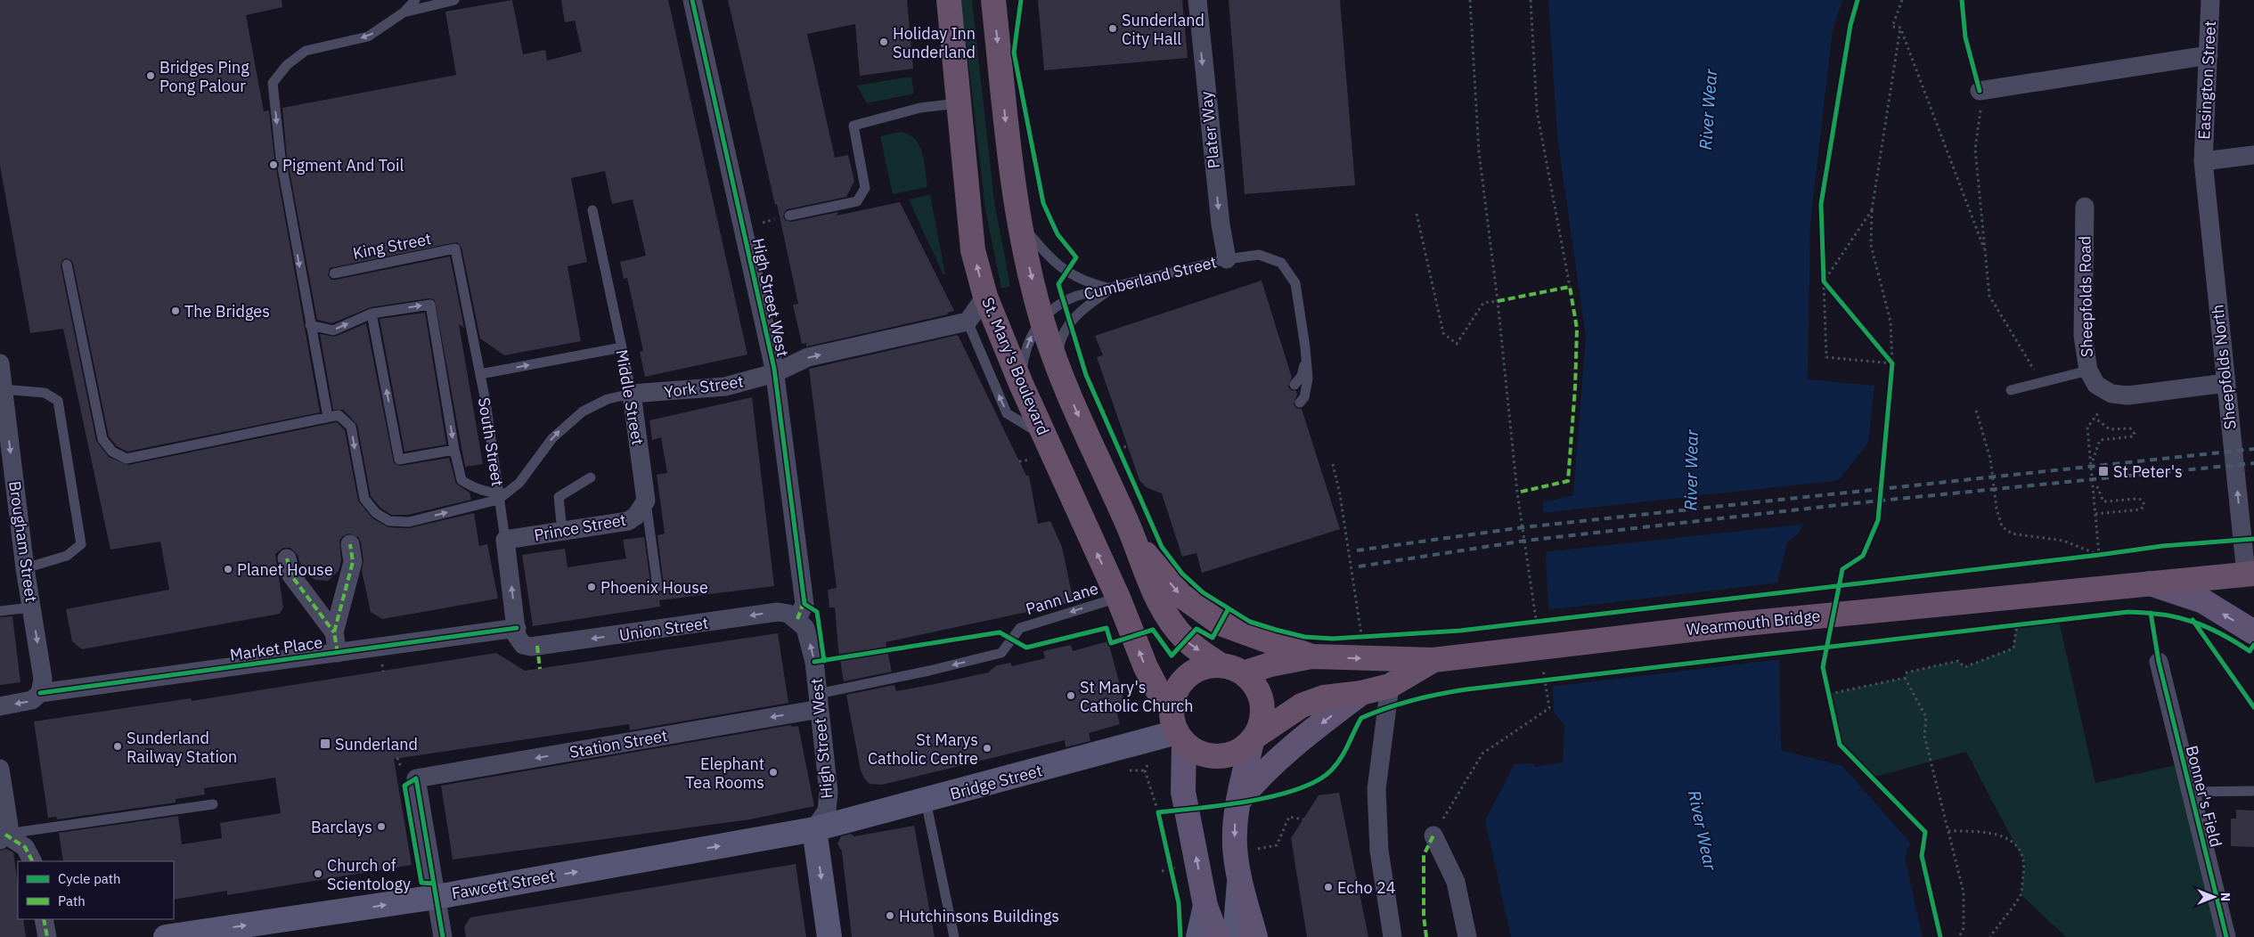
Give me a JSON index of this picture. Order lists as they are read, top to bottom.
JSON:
{
  "streets": {
    "highway": ["St. Mary's Boulevard", "Wearmouth Bridge"],
    "street": [
      "Easington Street",
      "Plater Way",
      "Sheepfolds Road",
      "High Street West",
      "Sheepfolds North",
      "York Street",
      "Middle Street",
      "South Street",
      "Prince Street",
      "Brougham Street",
      "Union Street",
      "Market Place",
      "Station Street",
      "Bridge Street",
      "Bonner's Field",
      "Fawcett Street"
    ],
    "lane": ["King Street", "Cumberland Street", "Pann Lane"]
  },
  "crossings": [
    ["Easington Street", "Sheepfolds North"],
    ["Plater Way", "Cumberland Street"],
    ["King Street", "South Street"],
    ["Cumberland Street", "St. Mary's Boulevard"],
    ["High Street West", "York Street"],
    ["High Street West", "Pann Lane"],
    ["High Street West", "Union Street"],
    ["High Street West", "Station Street"],
    ["High Street West", "Bridge Street"],
    ["High Street West", "Fawcett Street"],
    ["St. Mary's Boulevard", "Pann Lane"],
    ["St. Mary's Boulevard", "Bridge Street"],
    ["Sheepfolds North", "Wearmouth Bridge"],
    ["York Street", "Middle Street"],
    ["Middle Street", "Prince Street"],
    ["South Street", "Prince Street"],
    ["South Street", "Union Street"],
    ["South Street", "Market Place"],
    ["Brougham Street", "Market Place"],
    ["Pann Lane", "Station Street"],
    ["Union Street", "Market Place"],
    ["Station Street", "Fawcett Street"],
    ["Bridge Street", "Fawcett Street"]
  ],
  "one_way": [
    "Plater Way",
    "Sheepfolds North",
    "Brougham Street",
    "Pann Lane",
    "Union Street",
    "Station Street",
    "Fawcett Street"
  ],
  "water": ["River Wear"],
  "places": {
    "other": [
      "Sunderland City Hall",
      "Holiday Inn Sunderland",
      "Bridges Ping Pong Palour",
      "Pigment And Toil",
      "The Bridges",
      "Planet House",
      "Phoenix House",
      "St Mary's Catholic Church",
      "Sunderland Railway Station",
      "St Marys Catholic Centre",
      "Elephant Tea Rooms",
      "Barclays",
      "Church of Scientology",
      "Echo 24",
      "Hutchinsons Buildings"
    ],
    "transit": ["St Peter's", "Sunderland"]
  },
  "legend": ["Cycle path", "Path"],
  "north": "right"
}
